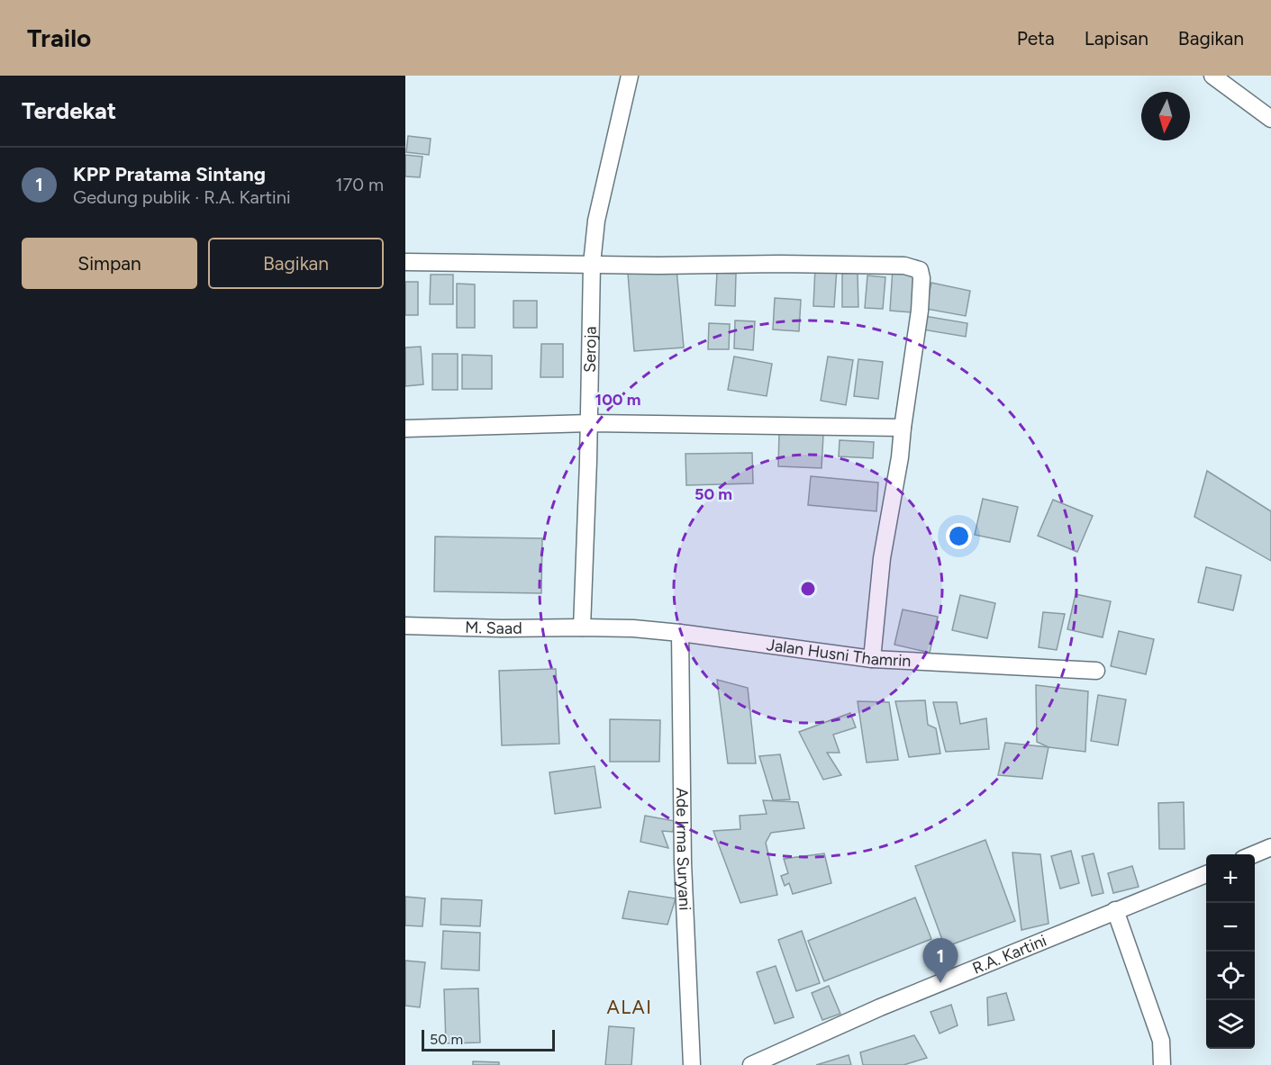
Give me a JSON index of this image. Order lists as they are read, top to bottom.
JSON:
{
  "streets": {
    "street": [
      "Seroja",
      "M. Saad",
      "Jalan Husni Thamrin",
      "Ade Irma Suryani",
      "R.A. Kartini"
    ]
  },
  "crossings": [
    ["Seroja", "M. Saad"],
    ["Seroja", "Jalan Husni Thamrin"],
    ["M. Saad", "Jalan Husni Thamrin"],
    ["Jalan Husni Thamrin", "Ade Irma Suryani"]
  ],
  "districts": ["ALAI"],
  "scale_bar": "50 m",
  "north": "bottom",
  "page": {
    "header": "Trailo",
    "nav": ["Peta", "Lapisan", "Bagikan"],
    "heading": "Terdekat",
    "list": [
      {
        "mark": "1",
        "name": "KPP Pratama Sintang",
        "note": "Gedung publik · R.A. Kartini",
        "value": "170 m"
      }
    ],
    "buttons": ["Simpan", "Bagikan"],
    "map_buttons": ["+", "−"],
    "pins": "1",
    "scale": "50 m"
  },
  "rings": ["100 m", "50 m"]
}
